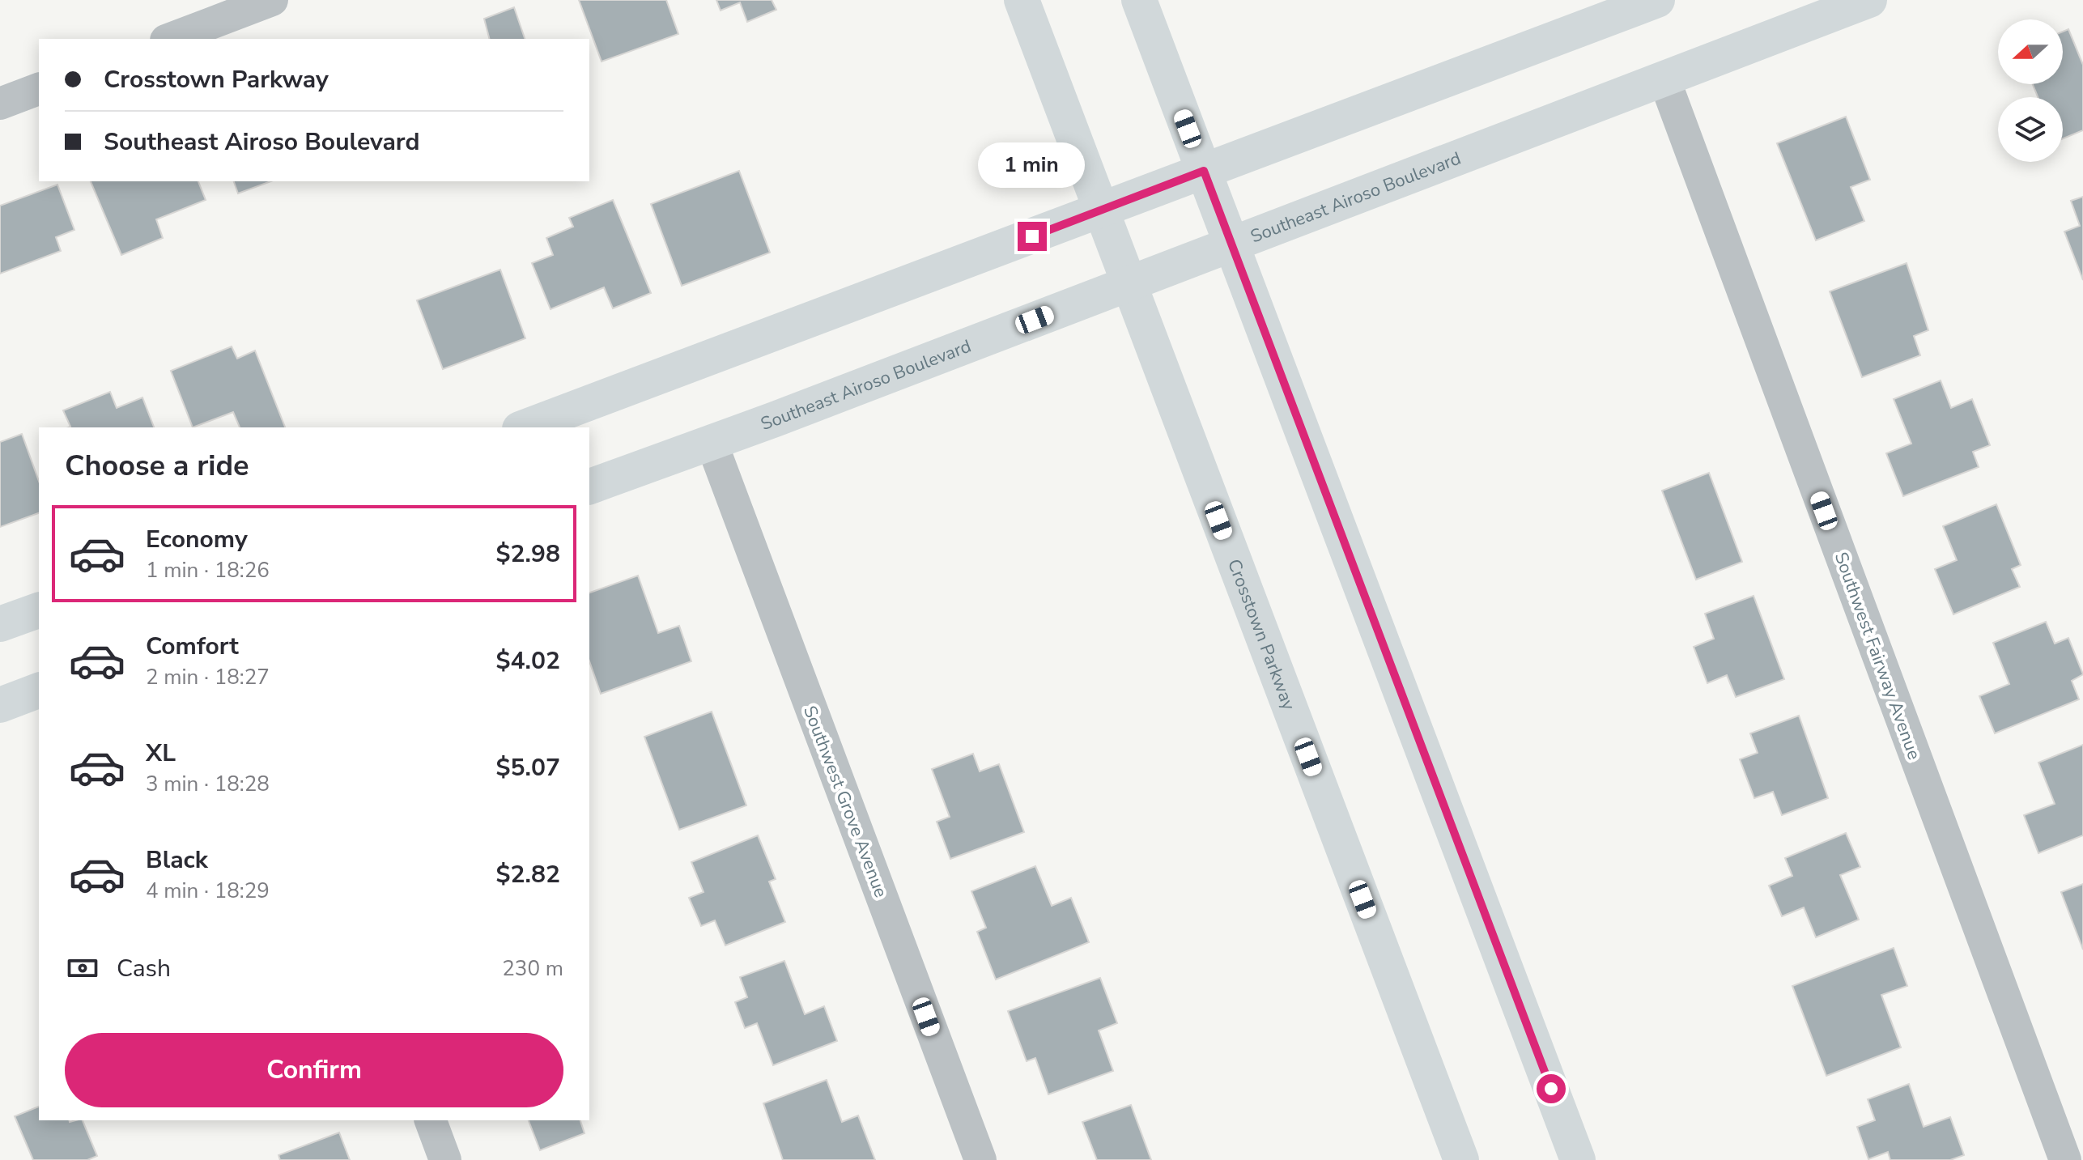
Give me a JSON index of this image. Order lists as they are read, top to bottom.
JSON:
{
  "streets": {
    "main road": ["Southeast Airoso Boulevard", "Crosstown Parkway"],
    "street": ["Southwest Fairway Avenue", "Southwest Grove Avenue"]
  },
  "crossings": [
    ["Southeast Airoso Boulevard", "Crosstown Parkway"],
    ["Southeast Airoso Boulevard", "Southwest Fairway Avenue"],
    ["Southeast Airoso Boulevard", "Southwest Grove Avenue"]
  ],
  "north": "left",
  "page": {
    "banner": ["Crosstown Parkway", "Southeast Airoso Boulevard"],
    "bubble": "1 min",
    "heading": "Choose a ride",
    "list": [
      {
        "name": "Economy",
        "note": "1 min · 18:26",
        "value": "$2.98"
      },
      {
        "name": "Comfort",
        "note": "2 min · 18:27",
        "value": "$4.02"
      },
      {
        "name": "XL",
        "note": "3 min · 18:28",
        "value": "$5.07"
      },
      {
        "name": "Black",
        "note": "4 min · 18:29",
        "value": "$2.82"
      }
    ],
    "pay": ["Cash", "230 m"],
    "buttons": "Confirm"
  }
}
